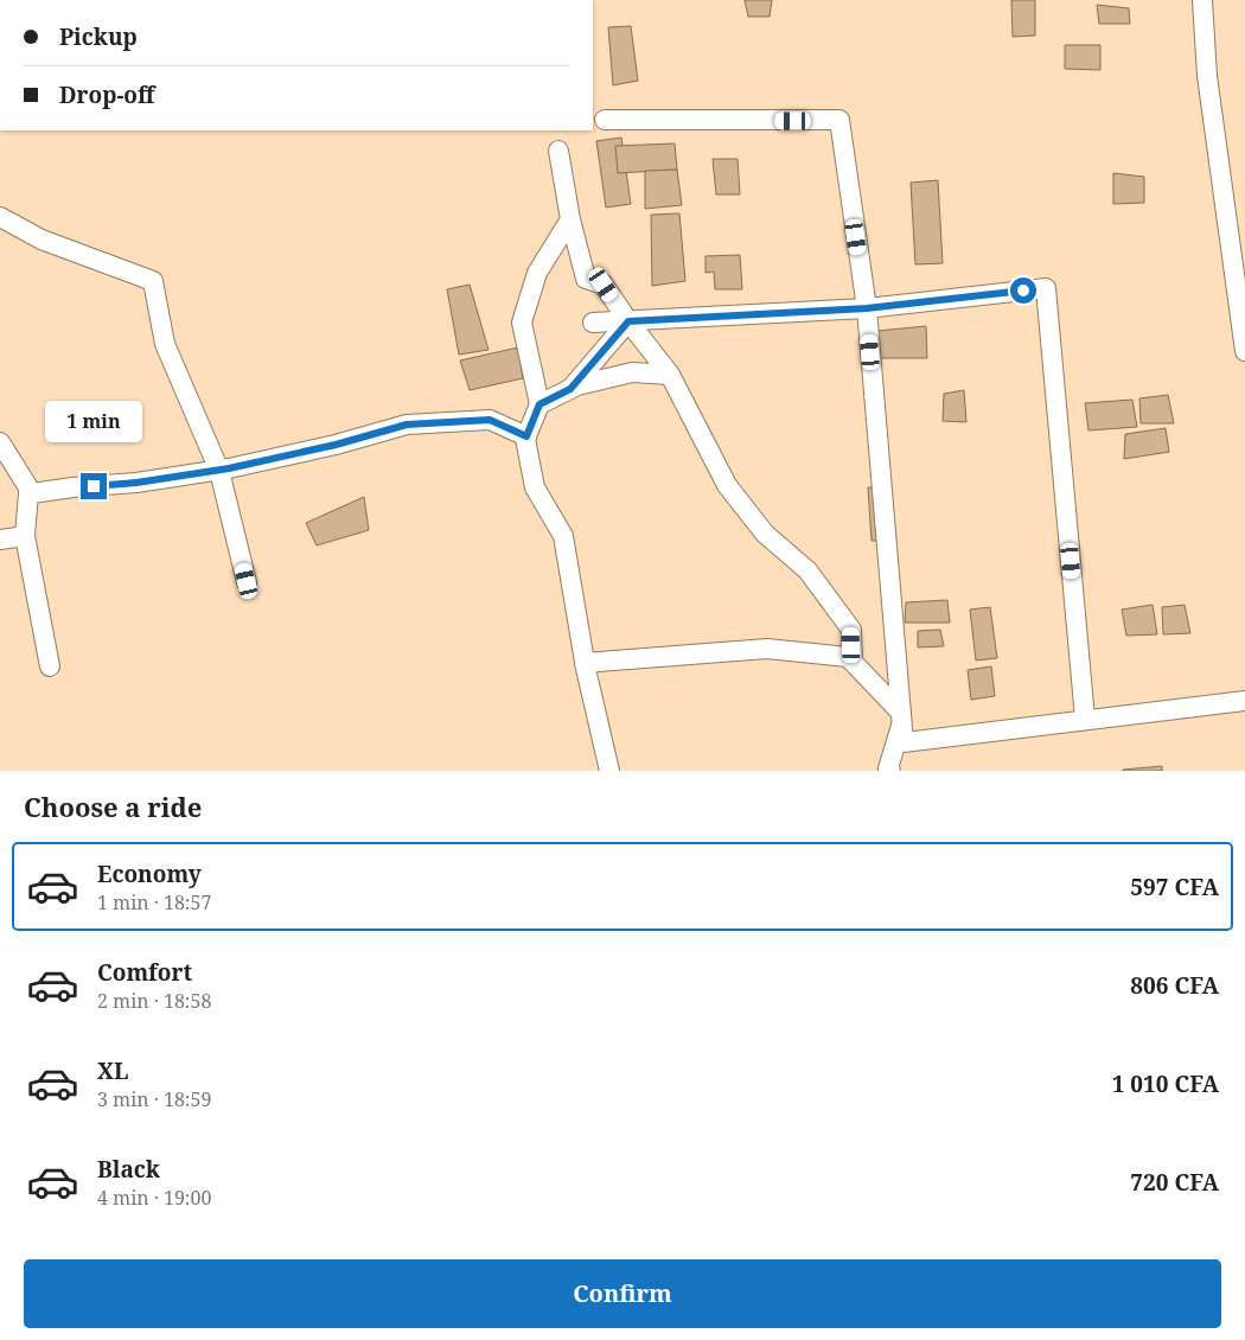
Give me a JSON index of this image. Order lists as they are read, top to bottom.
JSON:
{
  "page": {
    "banner": ["Pickup", "Drop-off"],
    "bubble": "1 min",
    "heading": "Choose a ride",
    "list": [
      {
        "name": "Economy",
        "note": "1 min · 18:57",
        "value": "597 CFA"
      },
      {
        "name": "Comfort",
        "note": "2 min · 18:58",
        "value": "806 CFA"
      },
      {
        "name": "XL",
        "note": "3 min · 18:59",
        "value": "1 010 CFA"
      },
      {
        "name": "Black",
        "note": "4 min · 19:00",
        "value": "720 CFA"
      }
    ],
    "buttons": "Confirm"
  }
}
